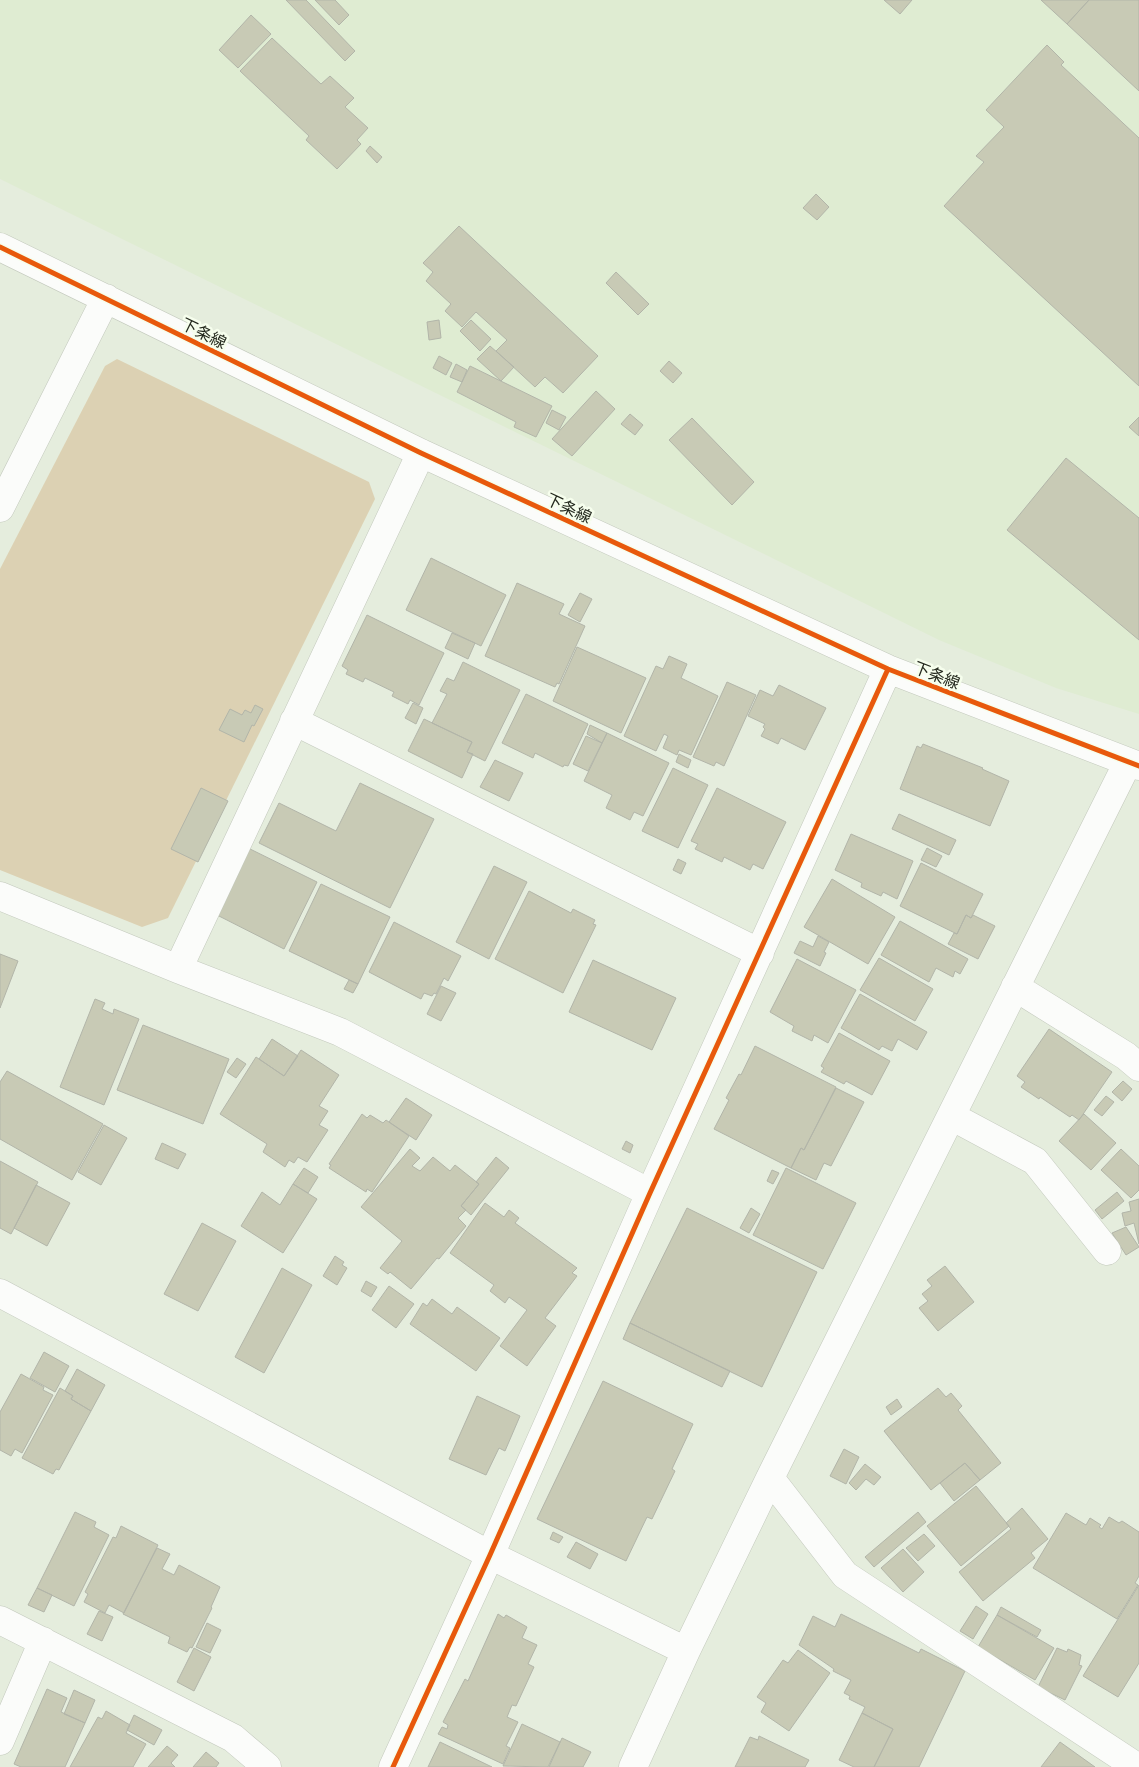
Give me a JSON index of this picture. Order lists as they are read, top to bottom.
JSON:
{
  "streets": {
    "street": ["下条線"]
  }
}
